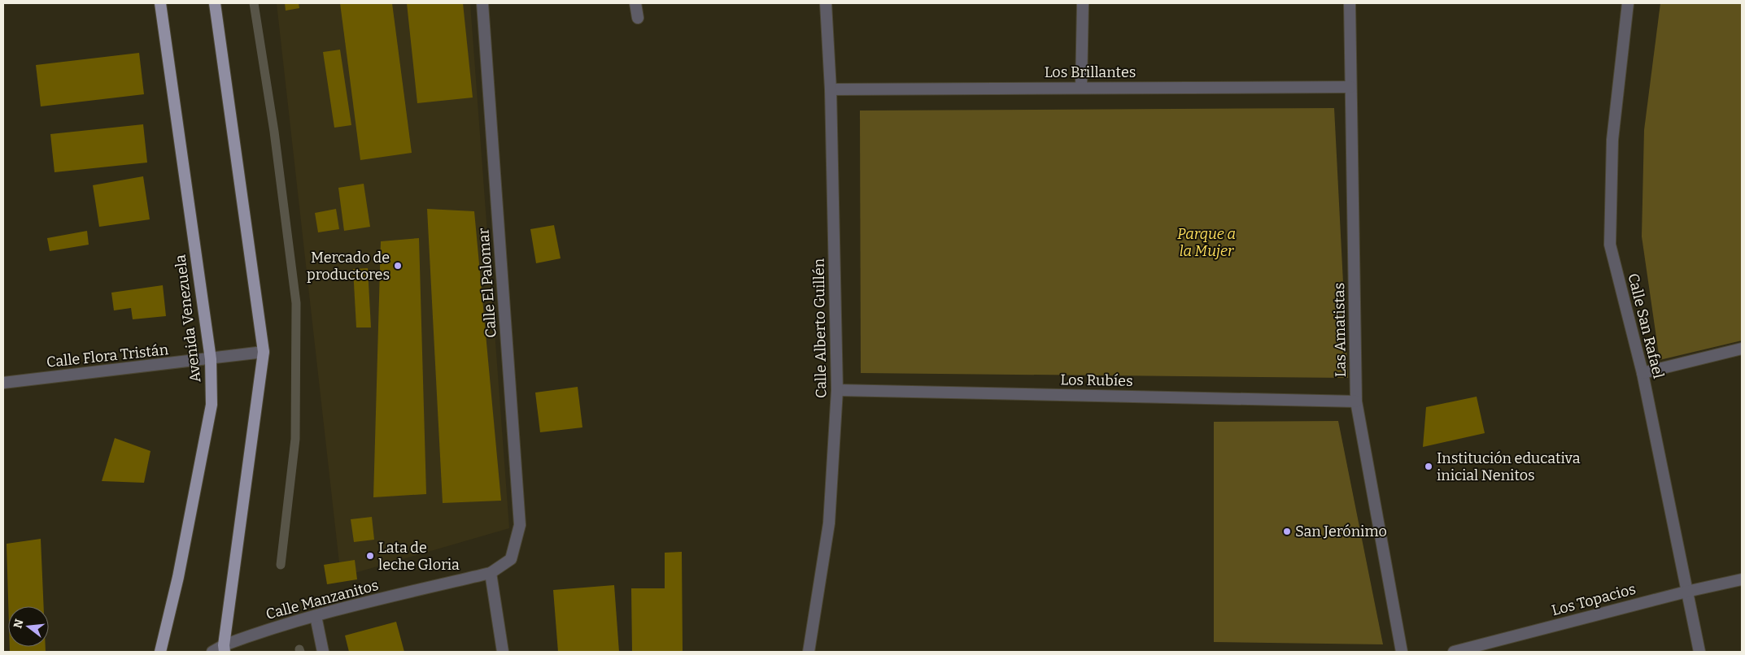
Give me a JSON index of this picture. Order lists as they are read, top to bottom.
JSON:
{
  "streets": {
    "main road": ["Avenida Venezuela"],
    "street": [
      "Los Brillantes",
      "Calle El Palomar",
      "Calle San Rafael",
      "Calle Alberto Guillén",
      "Las Amatistas",
      "Calle Flora Tristán",
      "Los Rubíes",
      "Calle Manzanitos",
      "Los Topacios"
    ]
  },
  "crossings": [
    ["Los Brillantes", "Calle Alberto Guillén"],
    ["Los Brillantes", "Las Amatistas"],
    ["Calle El Palomar", "Calle Manzanitos"],
    ["Avenida Venezuela", "Calle Flora Tristán"],
    ["Calle San Rafael", "Los Topacios"],
    ["Calle Alberto Guillén", "Los Rubíes"],
    ["Las Amatistas", "Los Rubíes"]
  ],
  "parks": ["Parque a la Mujer"],
  "places": [
    "Mercado de productores",
    "Institución educativa inicial Nenitos",
    "San Jerónimo",
    "Lata de leche Gloria"
  ],
  "north": "left"
}
